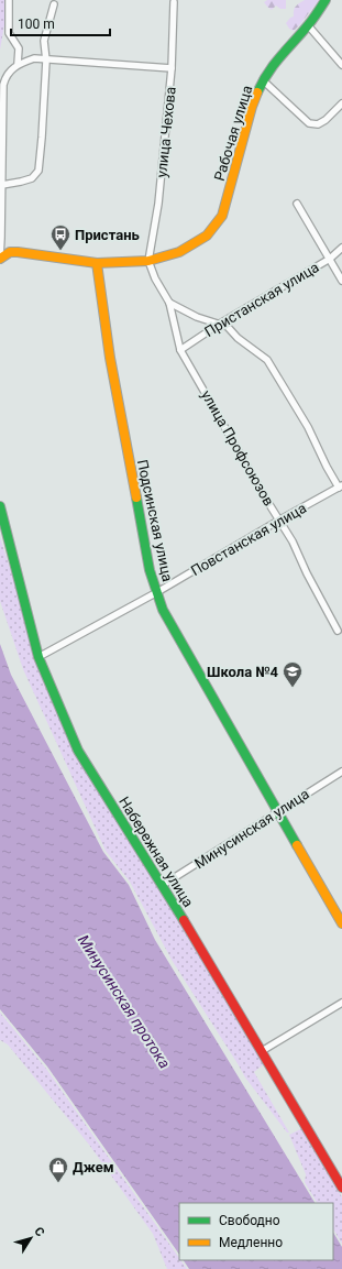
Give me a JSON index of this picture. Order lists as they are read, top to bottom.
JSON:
{
  "streets": {
    "street": [
      "улица Чехова",
      "Рабочая улица",
      "Пристанская улица",
      "улица Профсоюзов",
      "Подсинская улица",
      "Повстанская улица",
      "Минусинская улица",
      "Набережная улица"
    ]
  },
  "crossings": [
    ["улица Чехова", "Рабочая улица"],
    ["улица Чехова", "улица Профсоюзов"],
    ["Рабочая улица", "улица Профсоюзов"],
    ["Пристанская улица", "улица Профсоюзов"],
    ["улица Профсоюзов", "Повстанская улица"],
    ["Подсинская улица", "Повстанская улица"],
    ["Подсинская улица", "Минусинская улица"],
    ["Повстанская улица", "Набережная улица"],
    ["Минусинская улица", "Набережная улица"]
  ],
  "water": ["Минусинская протока"],
  "places": {
    "bus stop": ["Пристань"],
    "school or university": ["Школа №4"],
    "shop": ["Джем"]
  },
  "legend": ["Свободно", "Медленно"],
  "scale_bar": "100 m",
  "north": "top right"
}
